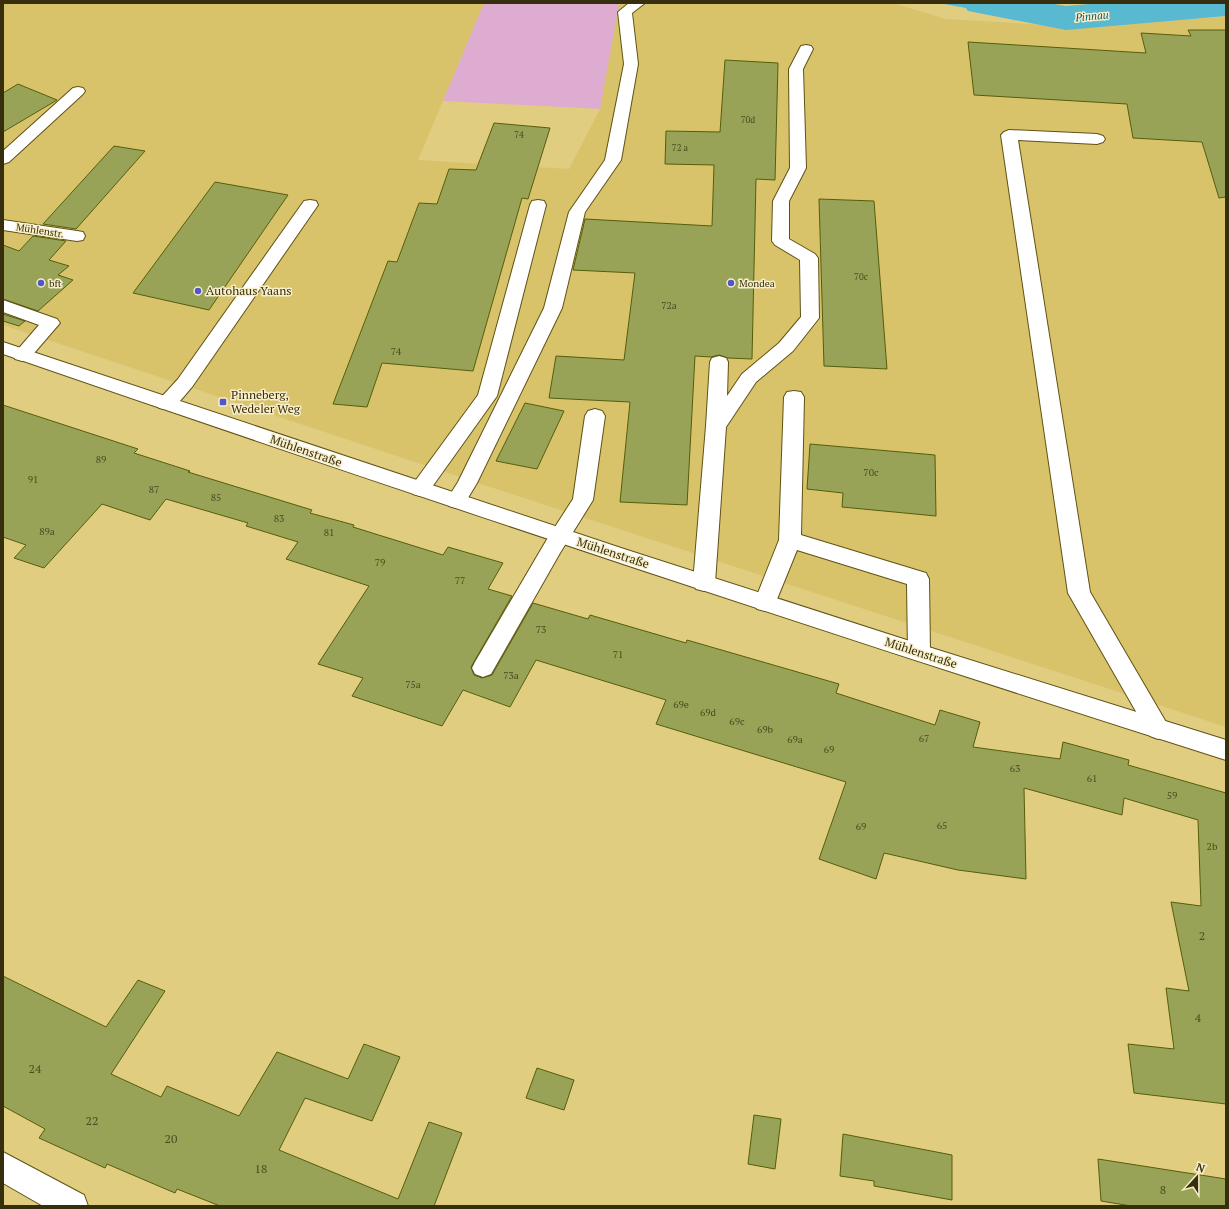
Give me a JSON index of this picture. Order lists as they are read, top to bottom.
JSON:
{
  "streets": {
    "main road": ["Mühlenstr.", "Mühlenstraße"]
  },
  "water": ["Pinnau"],
  "places": {
    "other": ["bft", "Mondea", "Autohaus Yaans"],
    "transit": ["Pinneberg, Wedeler Weg"]
  },
  "house_numbers": [
    "70d",
    "74",
    "72 a",
    "70c",
    "72a",
    "74",
    "89",
    "70c",
    "91",
    "87",
    "85",
    "83",
    "89a",
    "81",
    "79",
    "77",
    "73",
    "71",
    "73a",
    "75a",
    "69e",
    "69d",
    "69c",
    "69b",
    "67",
    "69a",
    "69",
    "63",
    "61",
    "59",
    "65",
    "69",
    "2b",
    "2",
    "4",
    "24",
    "22",
    "20",
    "18",
    "8"
  ],
  "north": "top"
}
